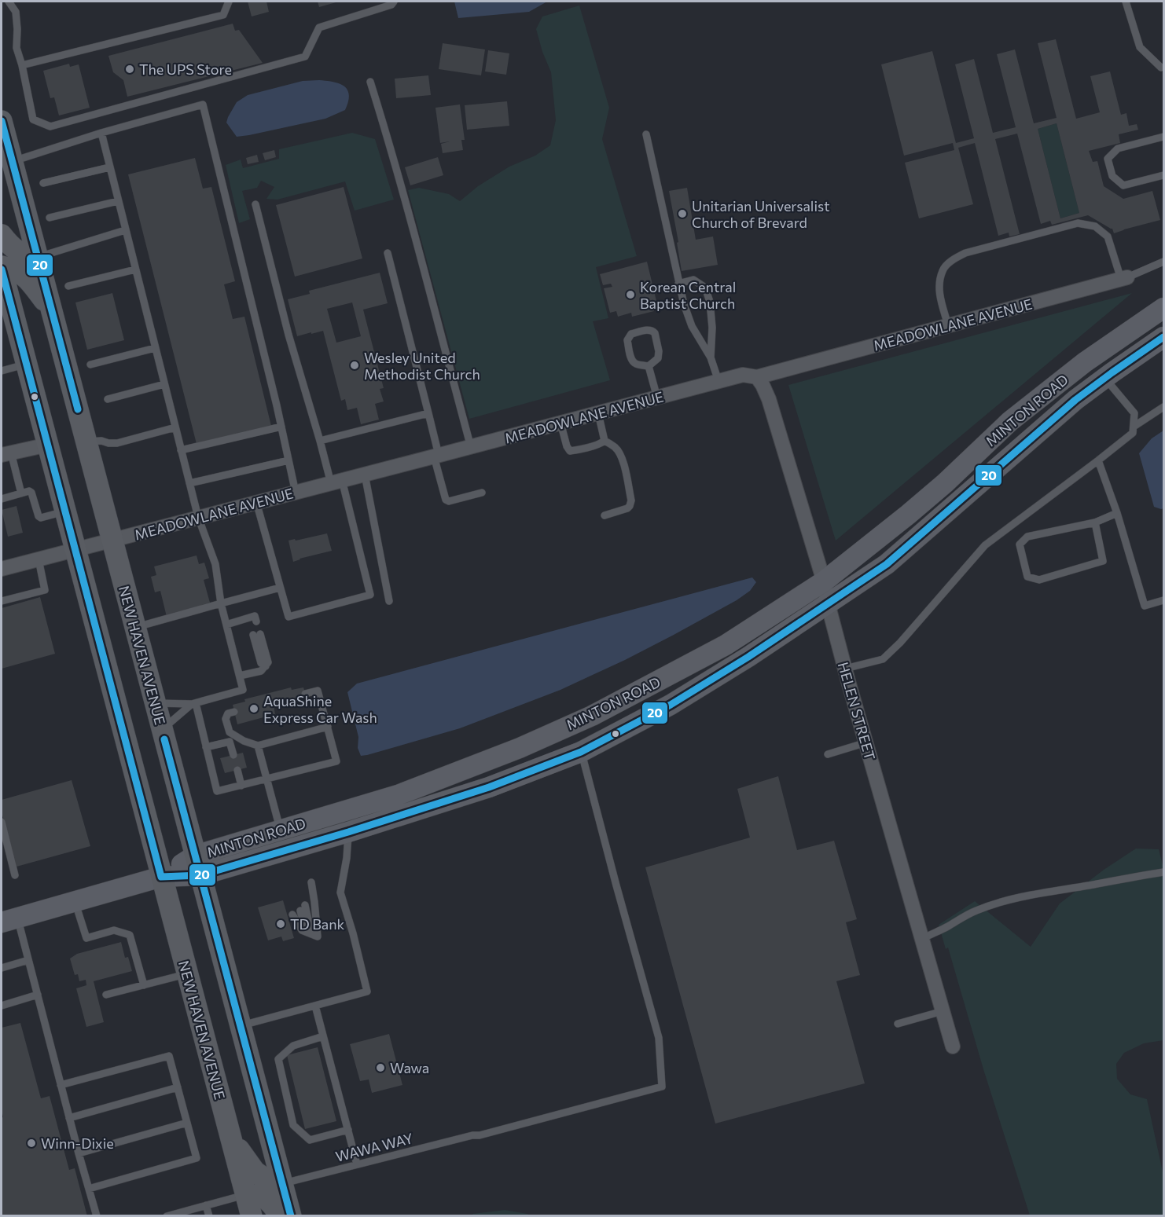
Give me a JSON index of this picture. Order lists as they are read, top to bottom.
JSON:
{
  "streets": {
    "main road": ["MINTON ROAD", "NEW HAVEN AVENUE"],
    "street": ["MEADOWLANE AVENUE", "HELEN STREET"],
    "lane": ["WAWA WAY"]
  },
  "crossings": [
    ["MEADOWLANE AVENUE", "NEW HAVEN AVENUE"],
    ["MEADOWLANE AVENUE", "HELEN STREET"],
    ["MINTON ROAD", "NEW HAVEN AVENUE"],
    ["MINTON ROAD", "HELEN STREET"],
    ["MINTON ROAD", "WAWA WAY"],
    ["NEW HAVEN AVENUE", "WAWA WAY"]
  ],
  "places": [
    "The UPS Store",
    "Unitarian Universalist Church of Brevard",
    "Korean Central Baptist Church",
    "Wesley United Methodist Church",
    "AquaShine Express Car Wash",
    "TD Bank",
    "Wawa",
    "Winn-Dixie"
  ],
  "lines": ["transit line 20"]
}
